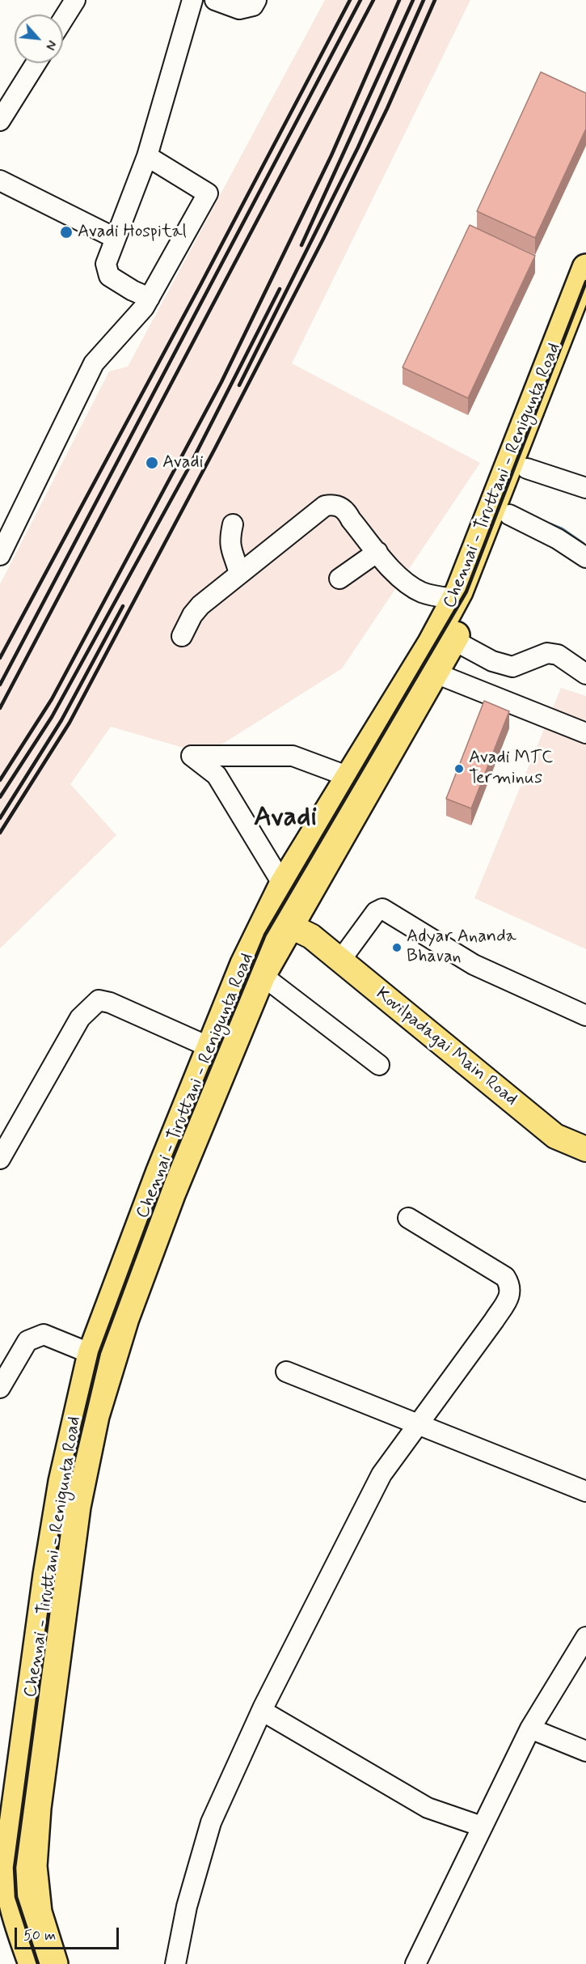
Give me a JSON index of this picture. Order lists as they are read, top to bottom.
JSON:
{
  "streets": {
    "highway": ["Chennai - Tiruttani - Renigunta Road"],
    "main road": ["Kovilpadagai Main Road"]
  },
  "crossings": [
    ["Chennai - Tiruttani - Renigunta Road", "Kovilpadagai Main Road"]
  ],
  "districts": ["Avadi"],
  "places": [
    "Avadi Hospital",
    "Avadi",
    "Avadi MTC Terminus",
    "Adyar Ananda Bhavan"
  ],
  "scale_bar": "50 m",
  "north": "bottom right"
}
